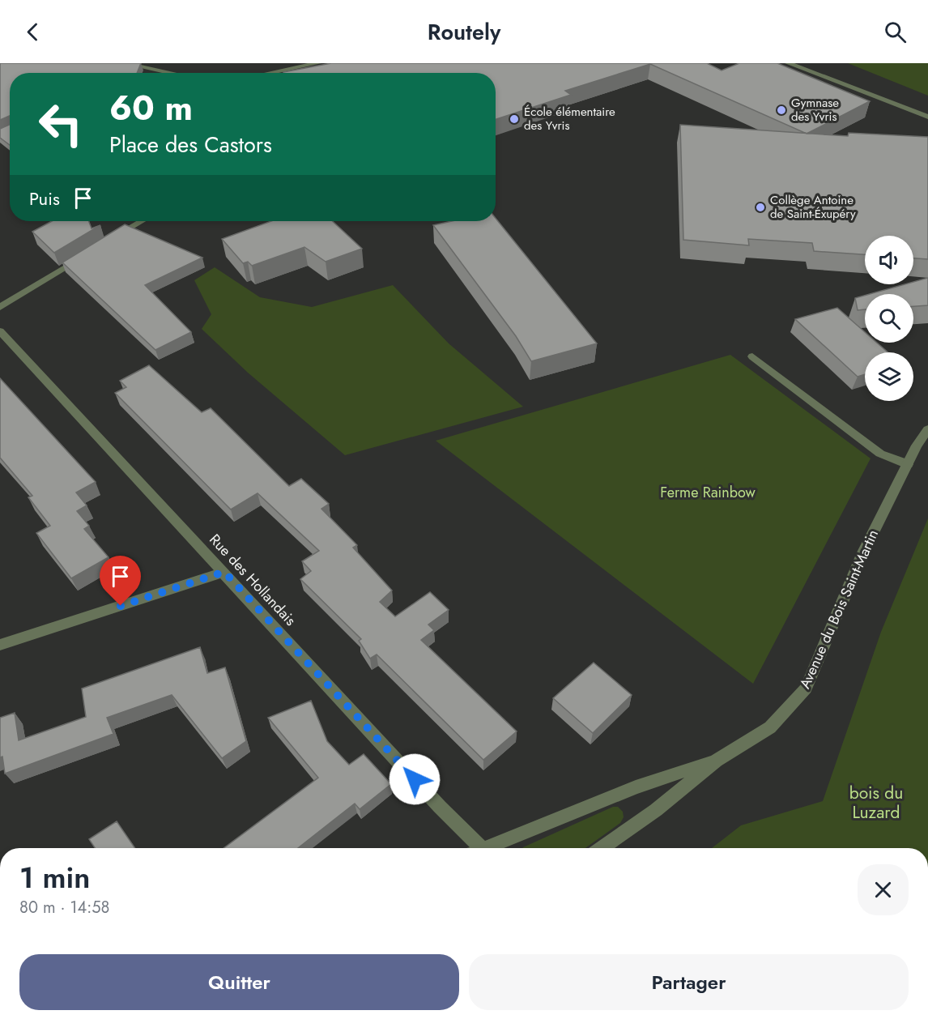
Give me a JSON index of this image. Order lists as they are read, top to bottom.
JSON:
{
  "streets": {
    "street": ["Rue des Hollandais", "Avenue du Bois Saint-Martin"]
  },
  "parks": ["Ferme Rainbow", "bois du Luzard"],
  "places": ["Gymnase des Yvris", "École élémentaire des Yvris", "Collège Antoine de Saint-Éxupéry"],
  "page": {
    "header": "Routely",
    "turn": ["60 m", "Place des Castors"],
    "then": "Puis",
    "heading": ["1 min", "80 m · 14:58"],
    "buttons": ["Quitter", "Partager"]
  }
}
